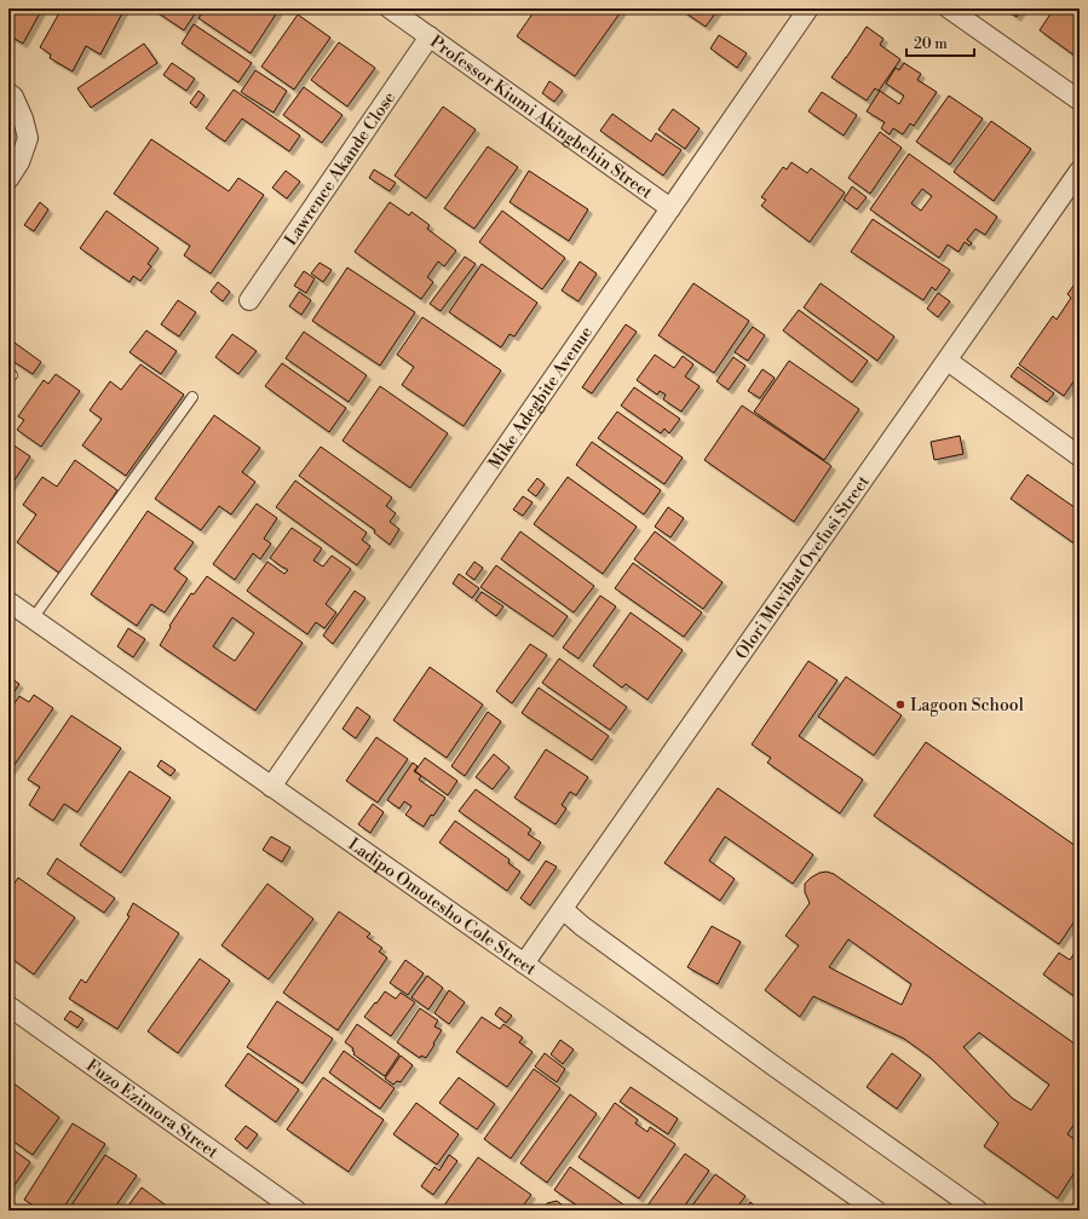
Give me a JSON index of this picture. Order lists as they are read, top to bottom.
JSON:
{
  "streets": {
    "street": [
      "Professor Kiumi Akingbehin Street",
      "Lawrence Akande Close",
      "Mike Adegbite Avenue",
      "Olori Muyibat Oyefusi Street",
      "Ladipo Omotesho Cole Street",
      "Fuzo Ezimora Street"
    ]
  },
  "crossings": [
    ["Professor Kiumi Akingbehin Street", "Lawrence Akande Close"],
    ["Professor Kiumi Akingbehin Street", "Mike Adegbite Avenue"],
    ["Mike Adegbite Avenue", "Ladipo Omotesho Cole Street"],
    ["Olori Muyibat Oyefusi Street", "Ladipo Omotesho Cole Street"]
  ],
  "places": ["Lagoon School"],
  "scale_bar": "20 m"
}
